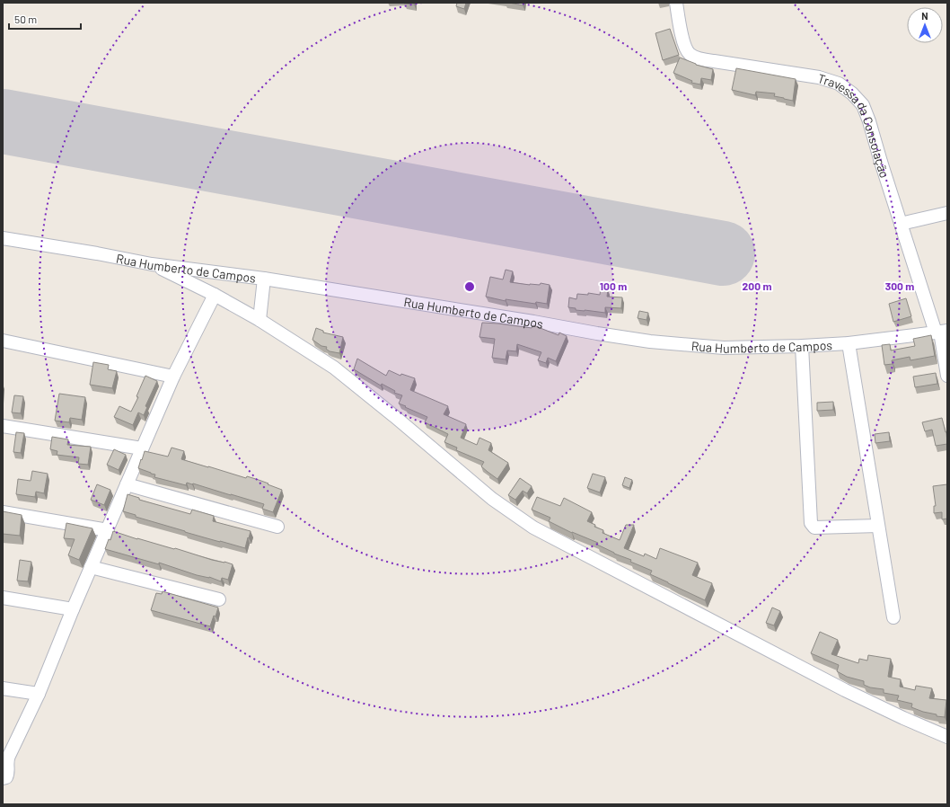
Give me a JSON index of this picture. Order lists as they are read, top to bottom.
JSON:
{
  "streets": {
    "street": ["Travessa da Consolação", "Rua Humberto de Campos"]
  },
  "crossings": [
    ["Travessa da Consolação", "Rua Humberto de Campos"]
  ],
  "scale_bar": "50 m",
  "north": "top",
  "rings": ["100 m", "200 m", "300 m"]
}
